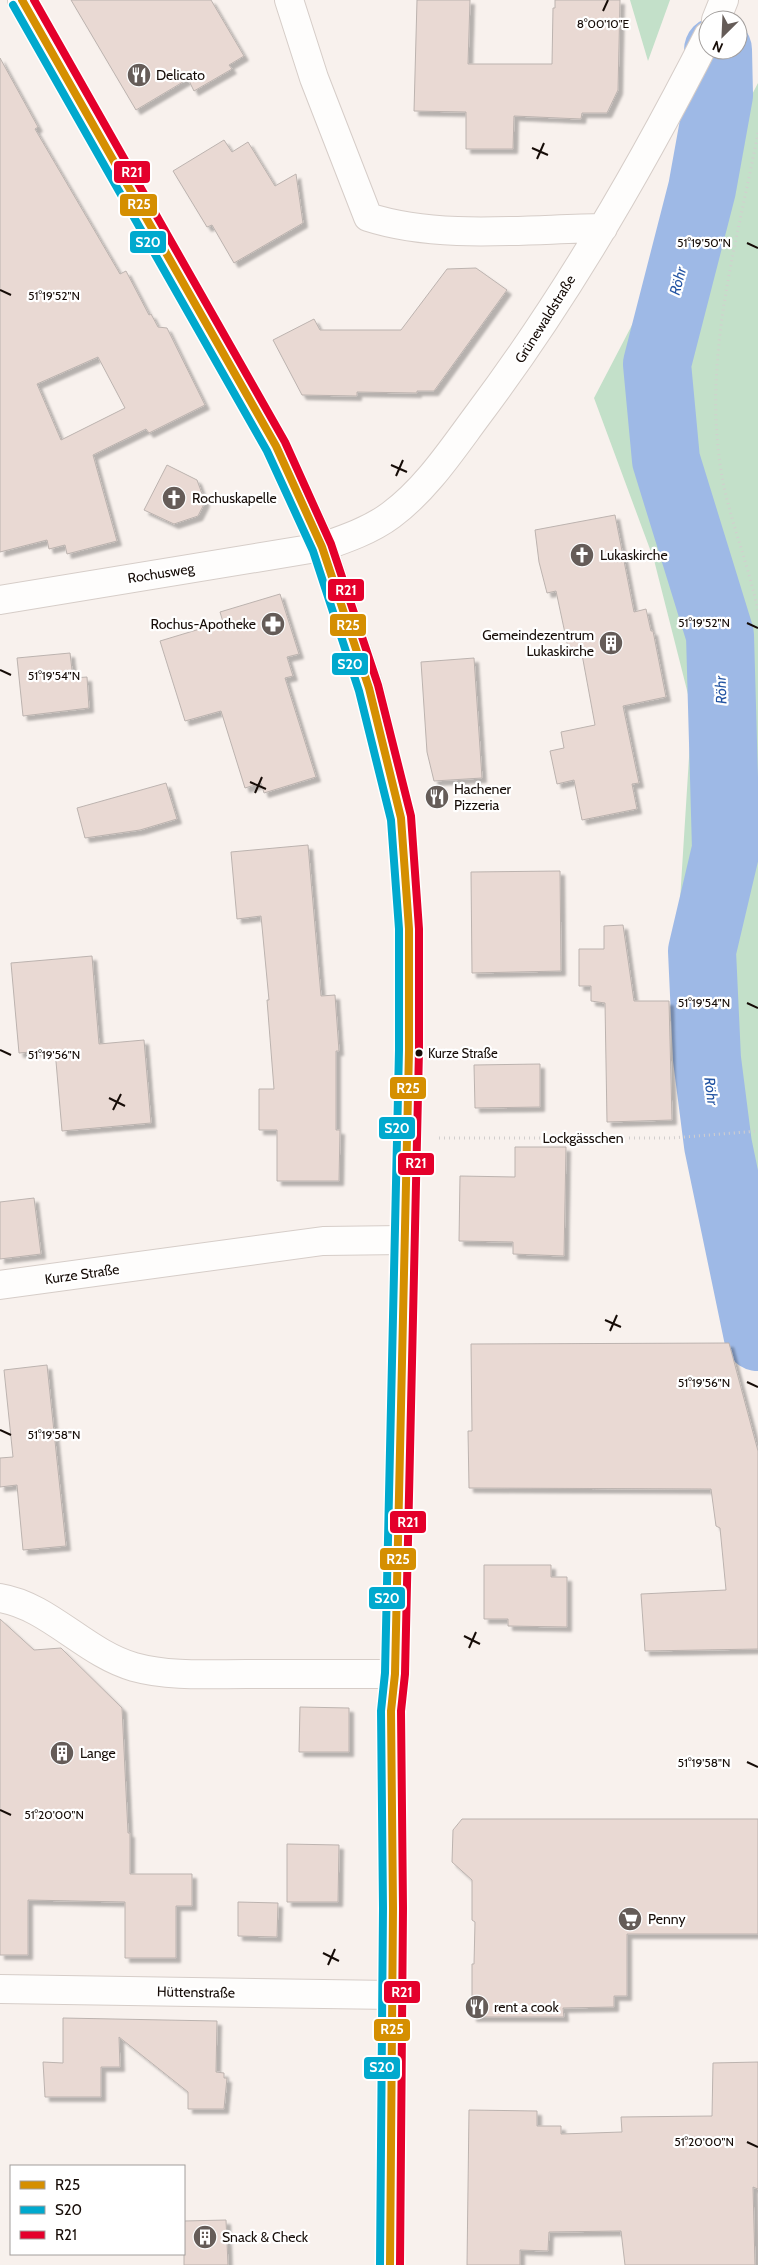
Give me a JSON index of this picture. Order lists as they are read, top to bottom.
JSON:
{
  "streets": {
    "main road": [
      "Grünewaldstraße",
      "Rochusweg",
      "Kurze Straße",
      "Hüttenstraße"
    ],
    "path": ["Lockgässchen"]
  },
  "crossings": [
    ["Grünewaldstraße", "Rochusweg"]
  ],
  "water": ["Röhr"],
  "places": {
    "restaurant": ["Delicato", "Hachener Pizzeria", "rent a cook"],
    "church": ["Rochuskapelle", "Lukaskirche"],
    "pharmacy": ["Rochus-Apotheke"],
    "building": ["Gemeindezentrum Lukaskirche", "Lange", "Snack & Check"],
    "other": ["Kurze Straße"],
    "supermarket": ["Penny"]
  },
  "lines": ["transit line R25", "transit line R21", "transit line S20"],
  "legend": ["R25", "S20", "R21"],
  "north": "bottom left",
  "coordinates": [
    "8°00'10\"E",
    "51°19'50\"N",
    "51°19'52\"N",
    "51°19'54\"N",
    "51°19'56\"N",
    "51°19'58\"N",
    "51°20'00\"N"
  ]
}
